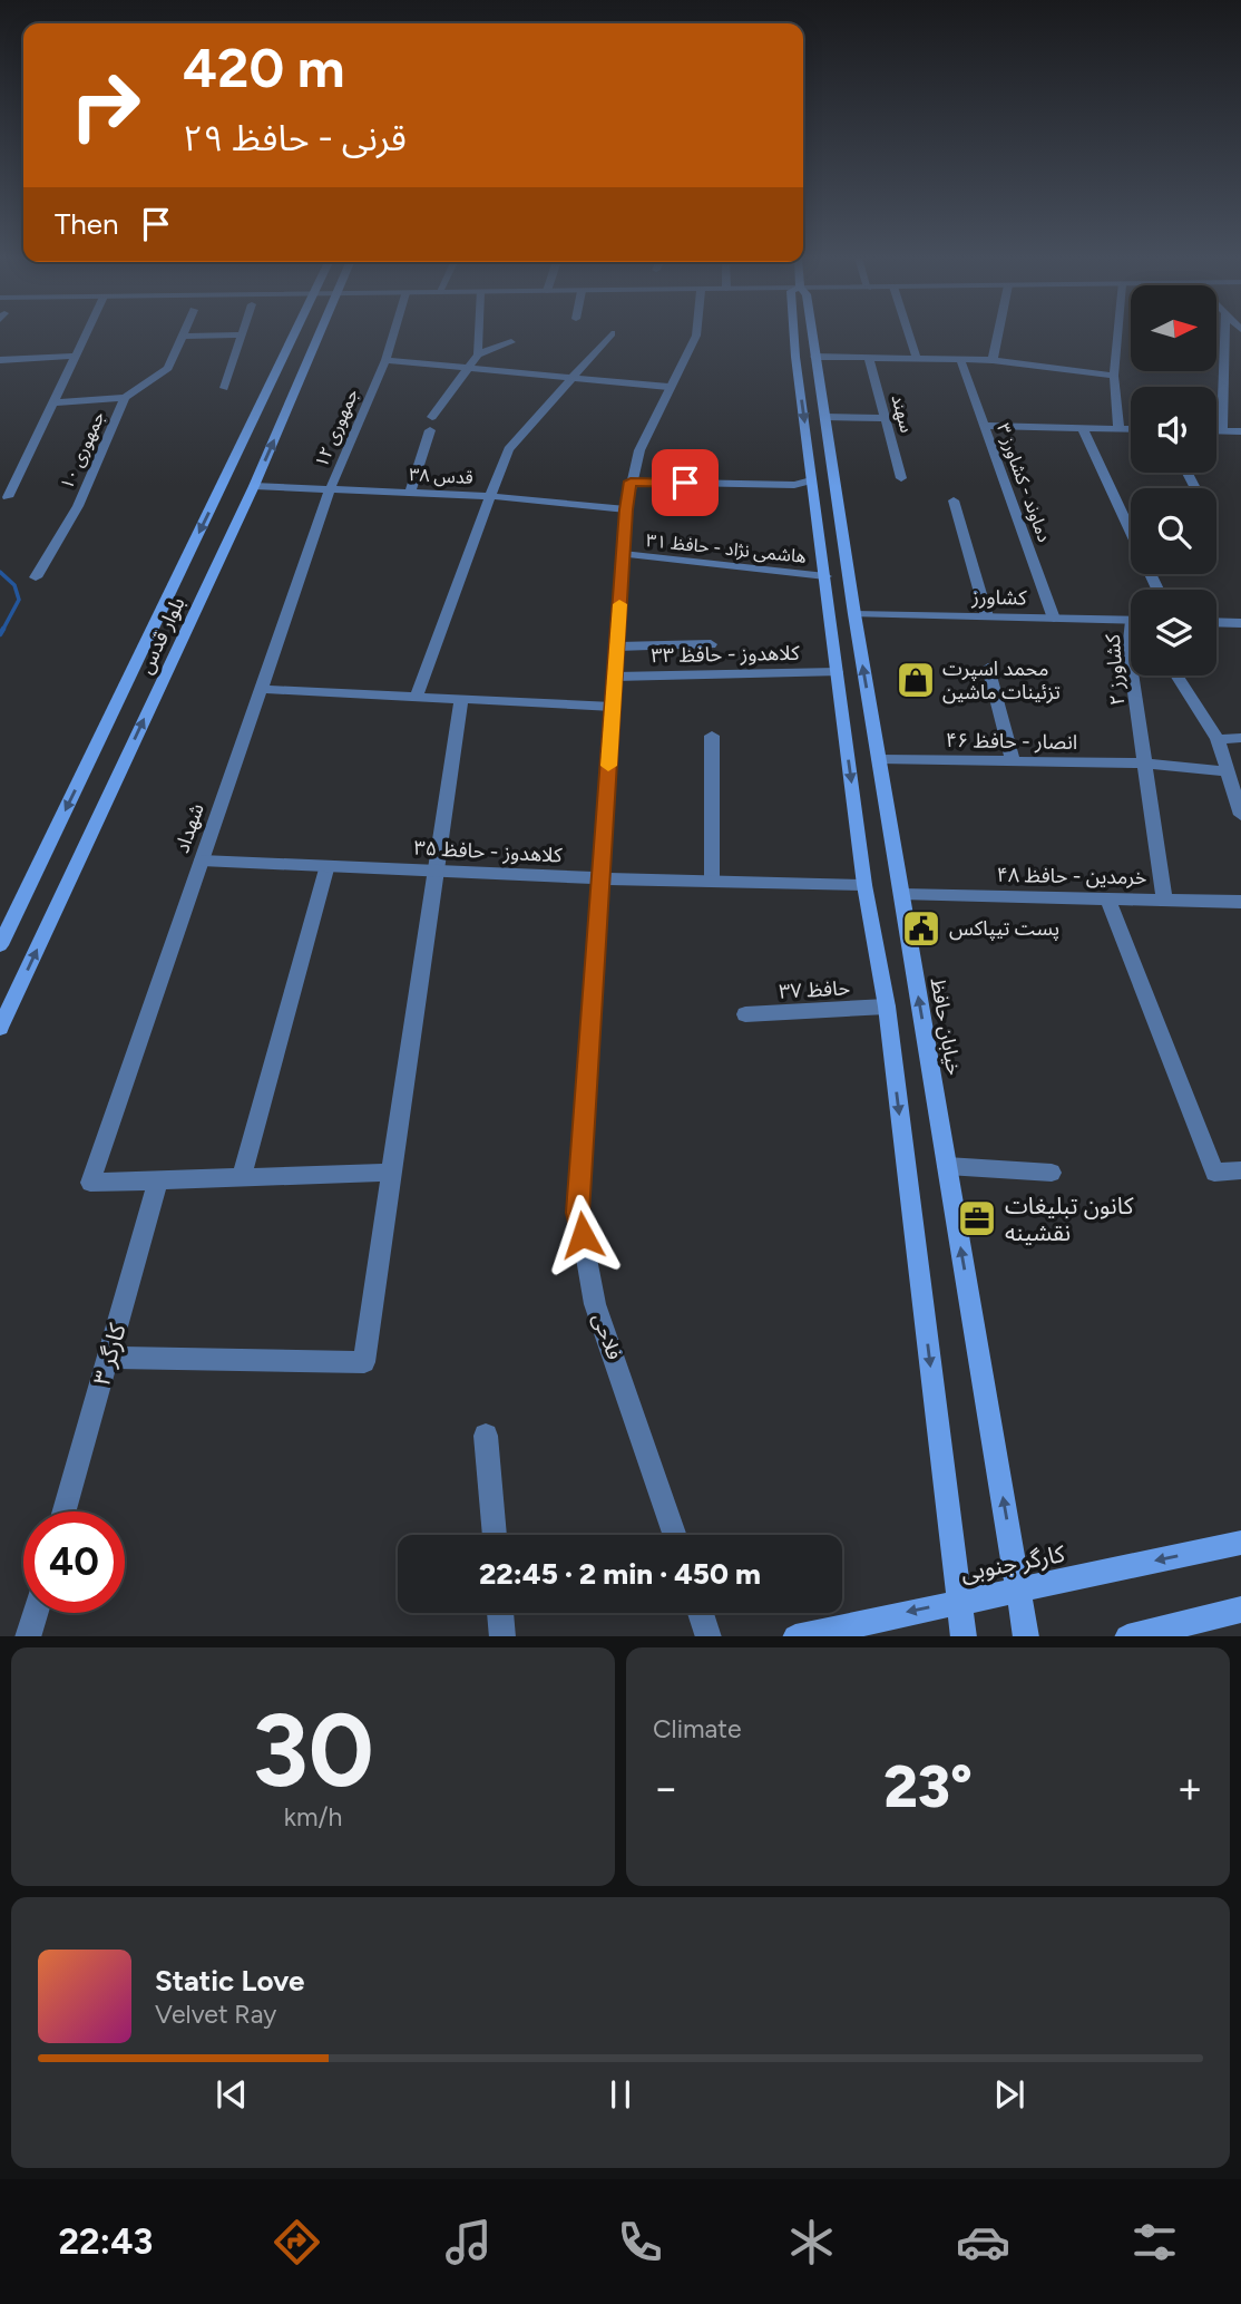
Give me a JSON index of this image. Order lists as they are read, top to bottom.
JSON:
{
  "streets": {
    "main road": ["بلوار قدس", "خیابان حافظ", "کارگر جنوبی"],
    "street": [
      "سهند",
      "جمهوری ۱۲",
      "جمهوری ۱۰",
      "قدس ۳۸",
      "دماوند - کشاورز ۳",
      "هاشمی نژاد - حافظ ۳۱",
      "کشاورز",
      "کلاهدوز - حافظ ۳۳",
      "کشاورز ۲",
      "انصار - حافظ ۴۶",
      "شهداد",
      "کلاهدوز - حافظ ۳۵",
      "خرمدین - حافظ ۴۸",
      "حافظ ۳۷",
      "فلاحی",
      "کارگر ۳"
    ]
  },
  "crossings": [
    ["جمهوری ۱۲", "قدس ۳۸"],
    ["جمهوری ۱۲", "شهداد"],
    ["قدس ۳۸", "بلوار قدس"],
    ["قدس ۳۸", "شهداد"],
    ["قدس ۳۸", "فلاحی"],
    ["دماوند - کشاورز ۳", "کشاورز"],
    ["هاشمی نژاد - حافظ ۳۱", "خیابان حافظ"],
    ["هاشمی نژاد - حافظ ۳۱", "فلاحی"],
    ["کشاورز", "خیابان حافظ"],
    ["کلاهدوز - حافظ ۳۳", "خیابان حافظ"],
    ["کلاهدوز - حافظ ۳۳", "فلاحی"],
    ["کشاورز ۲", "انصار - حافظ ۴۶"],
    ["کشاورز ۲", "خرمدین - حافظ ۴۸"],
    ["انصار - حافظ ۴۶", "خیابان حافظ"],
    ["شهداد", "کلاهدوز - حافظ ۳۵"],
    ["شهداد", "کارگر ۳"],
    ["کلاهدوز - حافظ ۳۵", "خیابان حافظ"],
    ["کلاهدوز - حافظ ۳۵", "فلاحی"],
    ["خرمدین - حافظ ۴۸", "خیابان حافظ"],
    ["حافظ ۳۷", "خیابان حافظ"],
    ["خیابان حافظ", "کارگر جنوبی"]
  ],
  "one_way": ["کارگر جنوبی"],
  "places": {
    "shop": ["محمد اسپرت تزئینات ماشین"],
    "public building": ["پست تیپاکس"],
    "office": ["کانون تبلیغات نقشینه"]
  },
  "north": "right",
  "page": {
    "turn": ["420 m", "قرنی - حافظ ۲۹"],
    "then": "Then",
    "limit": "40",
    "trip": "22:45 · 2 min · 450 m",
    "tile": [
      ["30", "km/h"],
      "Climate"
    ],
    "heat": ["−", "23°", "+"],
    "song": ["Static Love", "Velvet Ray"],
    "tabs": "22:43"
  }
}
